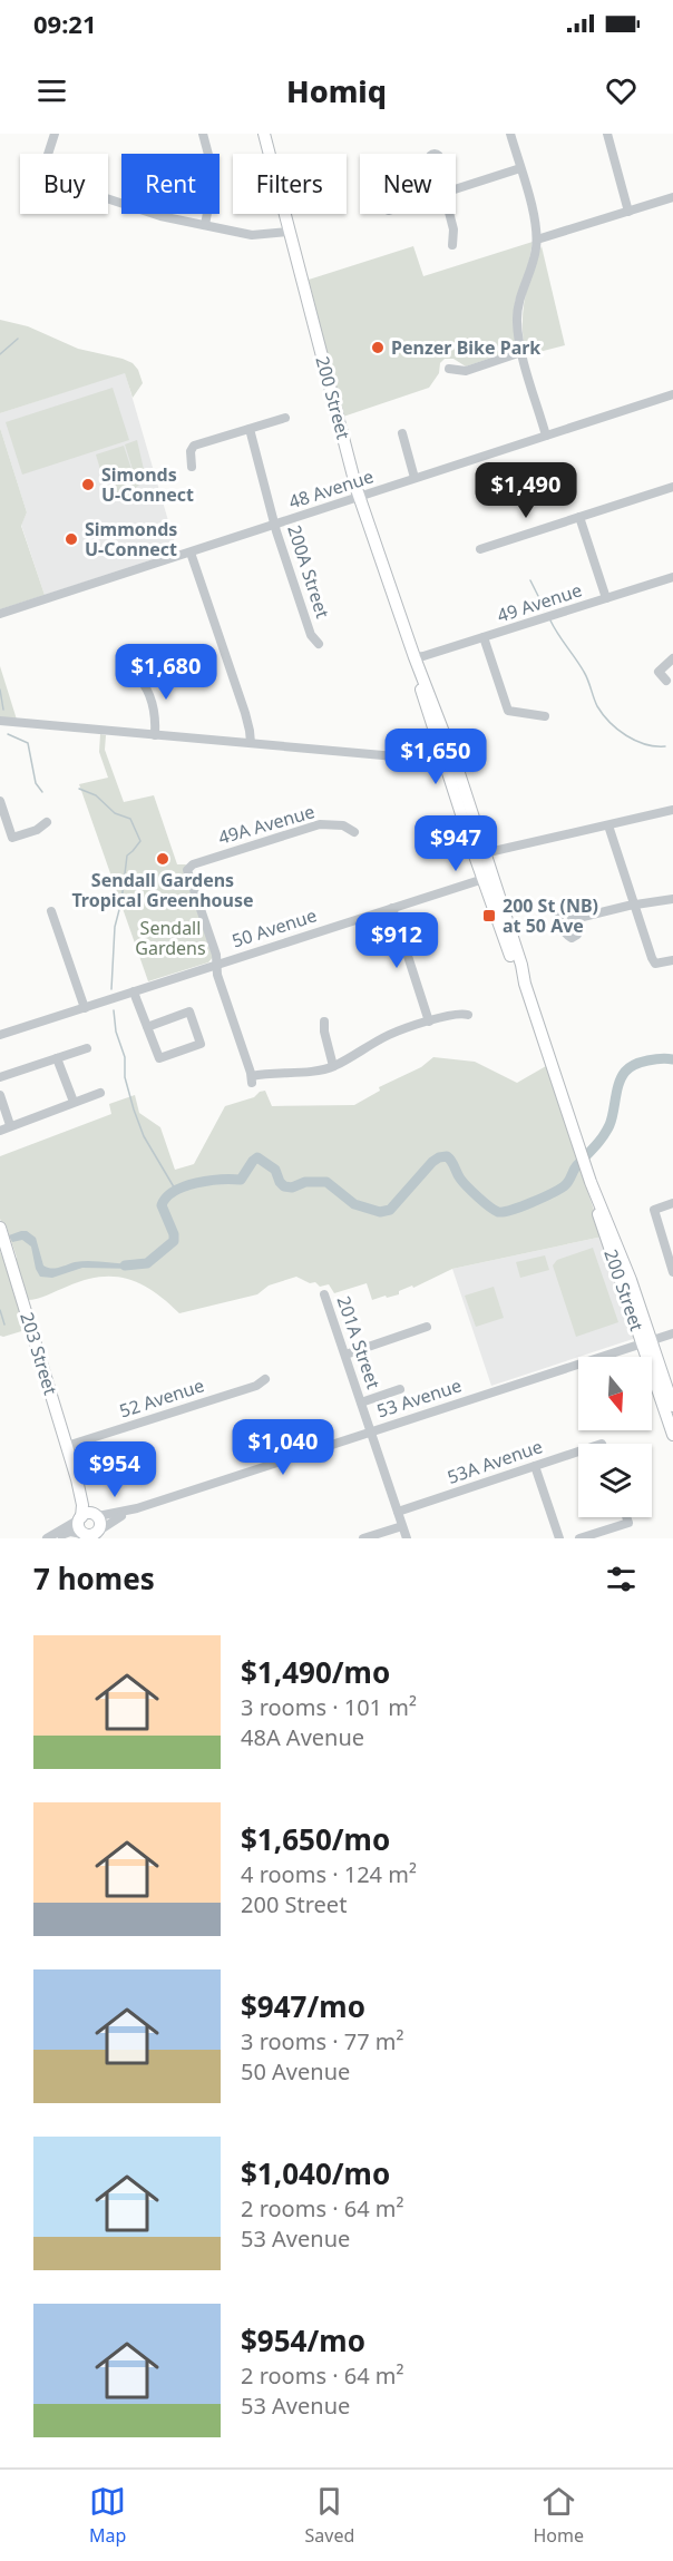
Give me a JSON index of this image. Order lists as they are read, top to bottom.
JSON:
{
  "streets": {
    "main road": ["200 Street", "203 Street"],
    "street": [
      "48 Avenue",
      "200A Street",
      "49 Avenue",
      "49A Avenue",
      "50 Avenue",
      "201A Street",
      "52 Avenue",
      "53 Avenue",
      "53A Avenue"
    ]
  },
  "crossings": [
    ["200 Street", "48 Avenue"],
    ["200 Street", "49 Avenue"],
    ["200 Street", "50 Avenue"],
    ["200 Street", "53 Avenue"],
    ["48 Avenue", "200A Street"],
    ["49A Avenue", "50 Avenue"],
    ["201A Street", "53 Avenue"],
    ["201A Street", "53A Avenue"],
    ["203 Street", "52 Avenue"],
    ["203 Street", "53 Avenue"]
  ],
  "parks": ["Sendall Gardens"],
  "places": {
    "other": [
      "Penzer Bike Park",
      "Simonds U-Connect",
      "Simmonds U-Connect",
      "Sendall Gardens Tropical Greenhouse"
    ],
    "transit": ["200 St (NB) at 50 Ave"]
  },
  "north": "bottom",
  "page": {
    "status": "09:21",
    "header": "Homiq",
    "chip": [
      "Buy",
      "Rent",
      "Filters",
      "New"
    ],
    "price": [
      "$1,490",
      "$1,680",
      "$1,650",
      "$947",
      "$912",
      "$1,040",
      "$954"
    ],
    "heading": "7 homes",
    "list": [
      {
        "name": "$1,490/mo",
        "note": "3 rooms · 101 m² · 48A Avenue"
      },
      {
        "name": "$1,650/mo",
        "note": "4 rooms · 124 m² · 200 Street"
      },
      {
        "name": "$947/mo",
        "note": "3 rooms · 77 m² · 50 Avenue"
      },
      {
        "name": "$1,040/mo",
        "note": "2 rooms · 64 m² · 53 Avenue"
      },
      {
        "name": "$954/mo",
        "note": "2 rooms · 64 m² · 53 Avenue"
      }
    ],
    "tabs": ["Map", "Saved", "Home"]
  }
}
